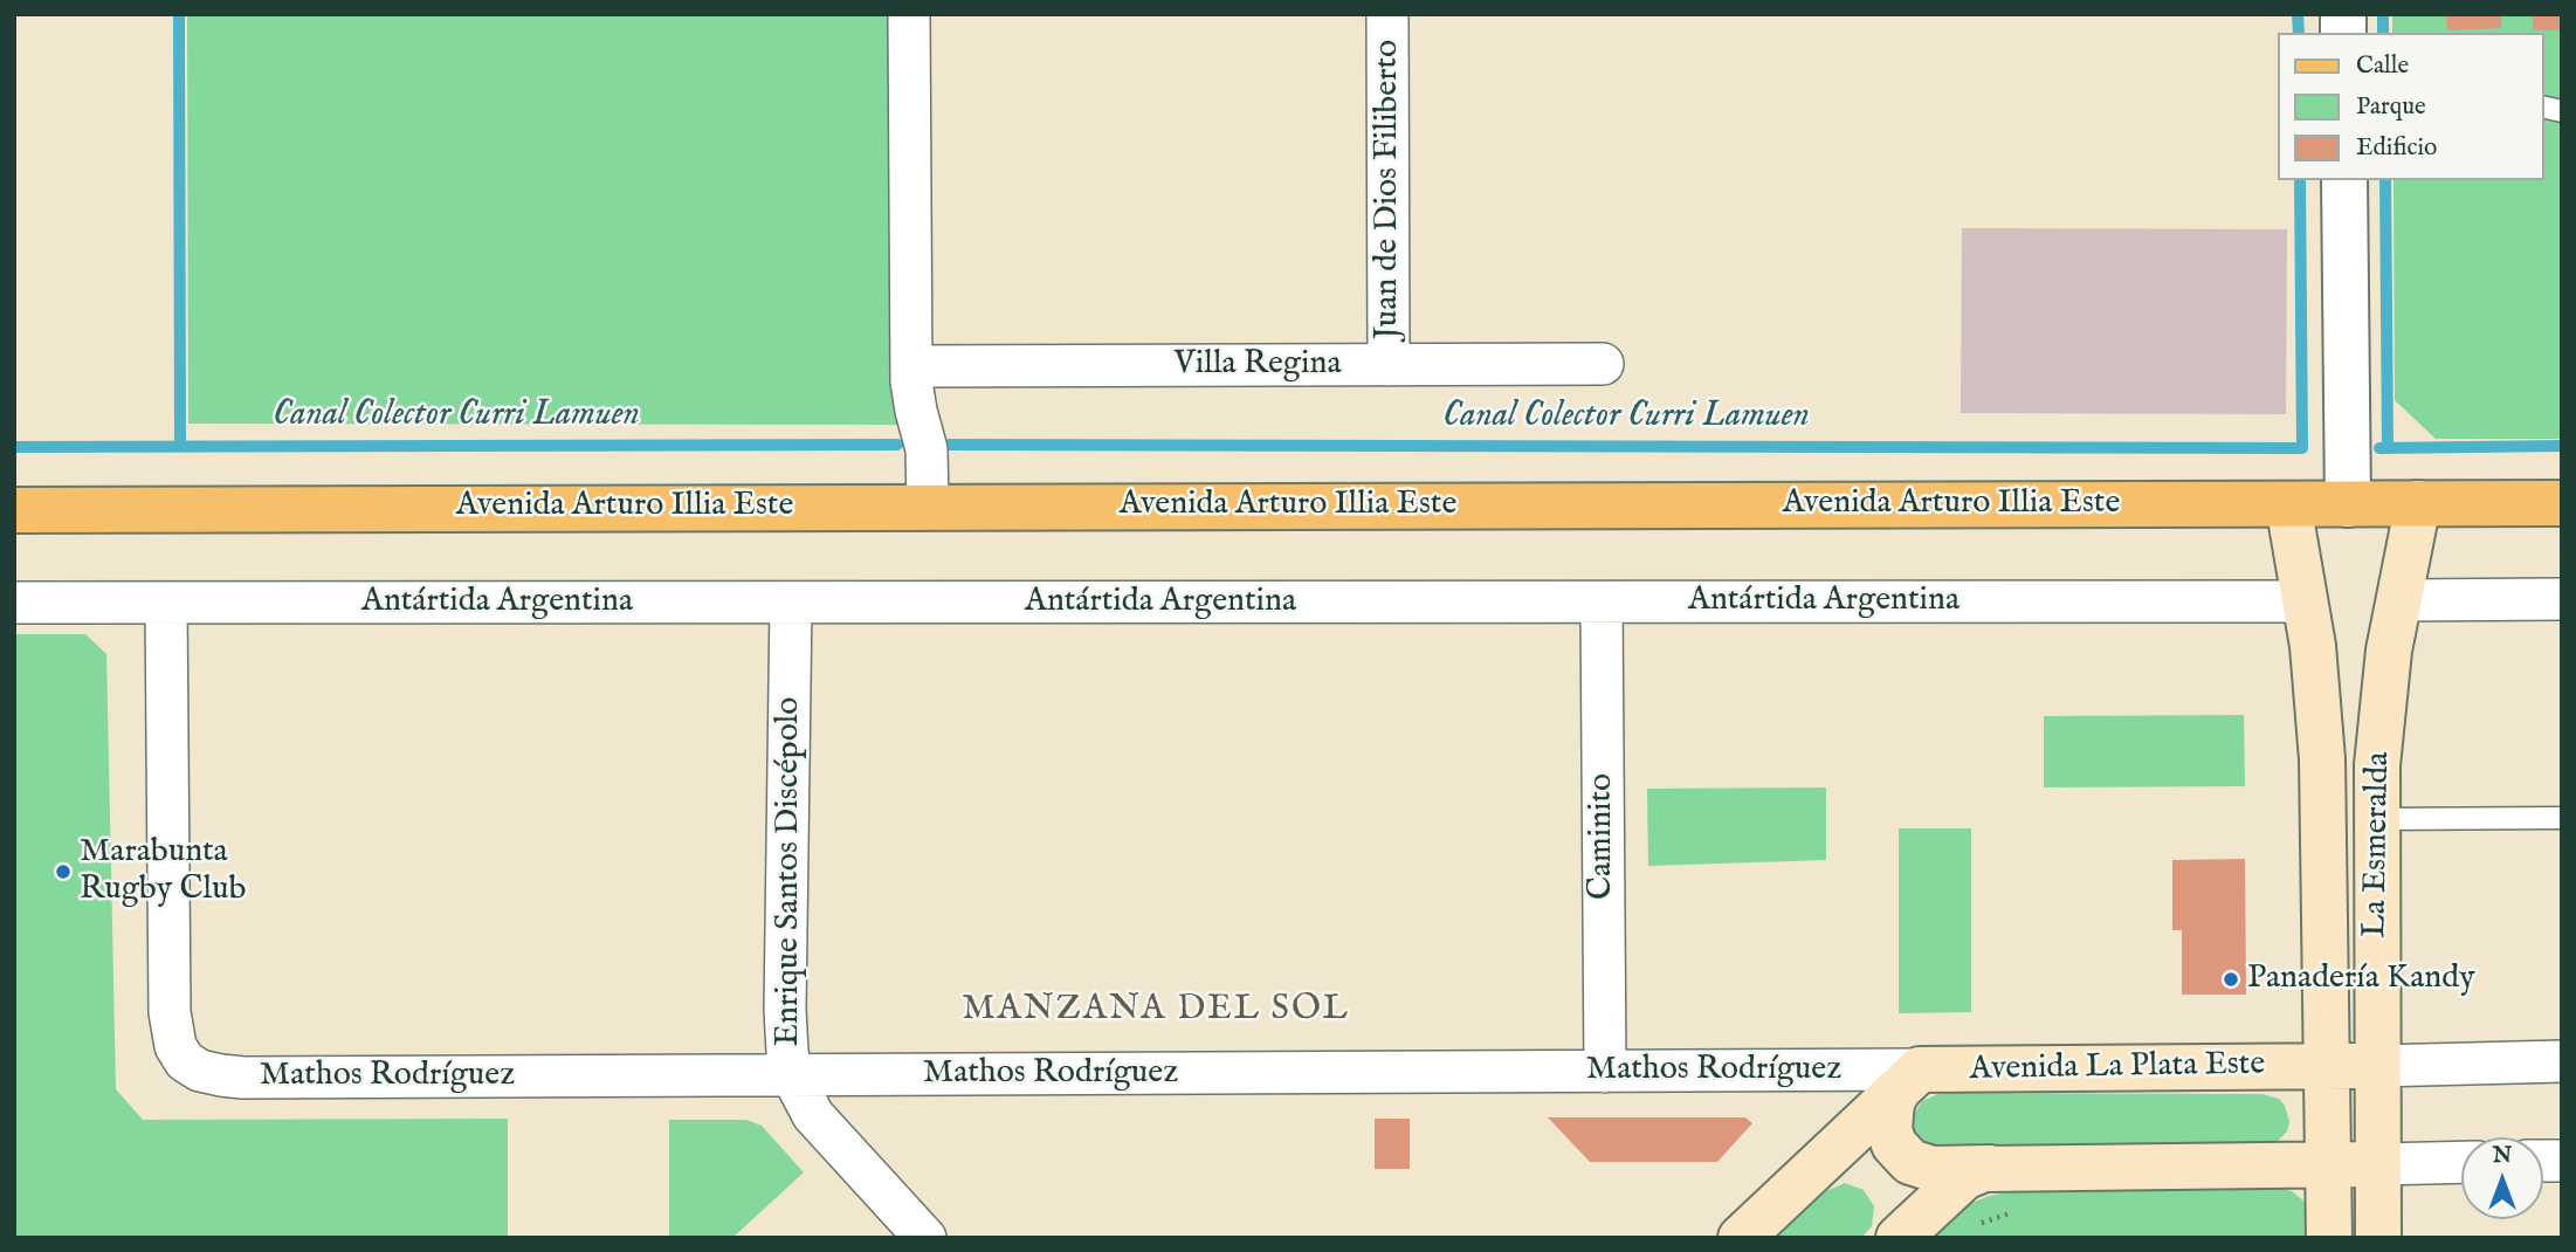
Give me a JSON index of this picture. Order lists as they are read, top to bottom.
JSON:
{
  "streets": {
    "main road": ["Avenida Arturo Illia Este", "La Esmeralda", "Avenida La Plata Este"],
    "street": [
      "Juan de Dios Filiberto",
      "Villa Regina",
      "Antártida Argentina",
      "Caminito",
      "Enrique Santos Discépolo",
      "Mathos Rodríguez"
    ]
  },
  "crossings": [
    ["Juan de Dios Filiberto", "Villa Regina"],
    ["Avenida Arturo Illia Este", "La Esmeralda"],
    ["Antártida Argentina", "Caminito"],
    ["Antártida Argentina", "La Esmeralda"],
    ["Antártida Argentina", "Enrique Santos Discépolo"],
    ["Antártida Argentina", "Mathos Rodríguez"],
    ["Caminito", "Mathos Rodríguez"],
    ["La Esmeralda", "Avenida La Plata Este"],
    ["Enrique Santos Discépolo", "Mathos Rodríguez"],
    ["Avenida La Plata Este", "Mathos Rodríguez"]
  ],
  "districts": ["MANZANA DEL SOL"],
  "water": ["Canal Colector Curri Lamuen"],
  "places": ["Marabunta Rugby Club", "Panadería Kandy"],
  "legend": ["Calle", "Parque", "Edificio"],
  "north": "top"
}
